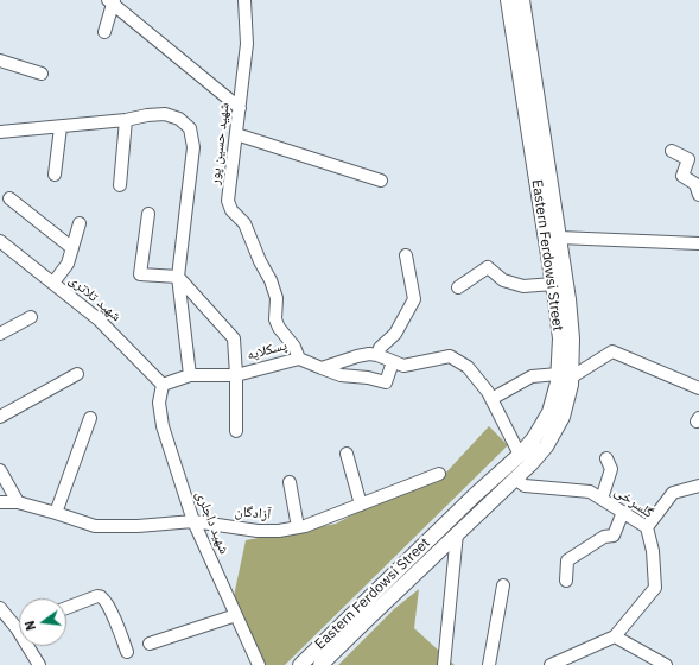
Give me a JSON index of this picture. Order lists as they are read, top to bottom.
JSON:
{
  "streets": {
    "main road": ["Eastern Ferdowsi Street"],
    "street": [
      "شهید حسین پور",
      "شهید تلاتری",
      "پسکلایه",
      "گلسرخی",
      "آزادگان",
      "شهید داجلری"
    ]
  },
  "crossings": [
    ["شهید حسین پور", "پسکلایه"],
    ["Eastern Ferdowsi Street", "گلسرخی"],
    ["شهید تلاتری", "پسکلایه"],
    ["شهید تلاتری", "شهید داجلری"],
    ["پسکلایه", "شهید داجلری"],
    ["آزادگان", "شهید داجلری"]
  ],
  "north": "left"
}
